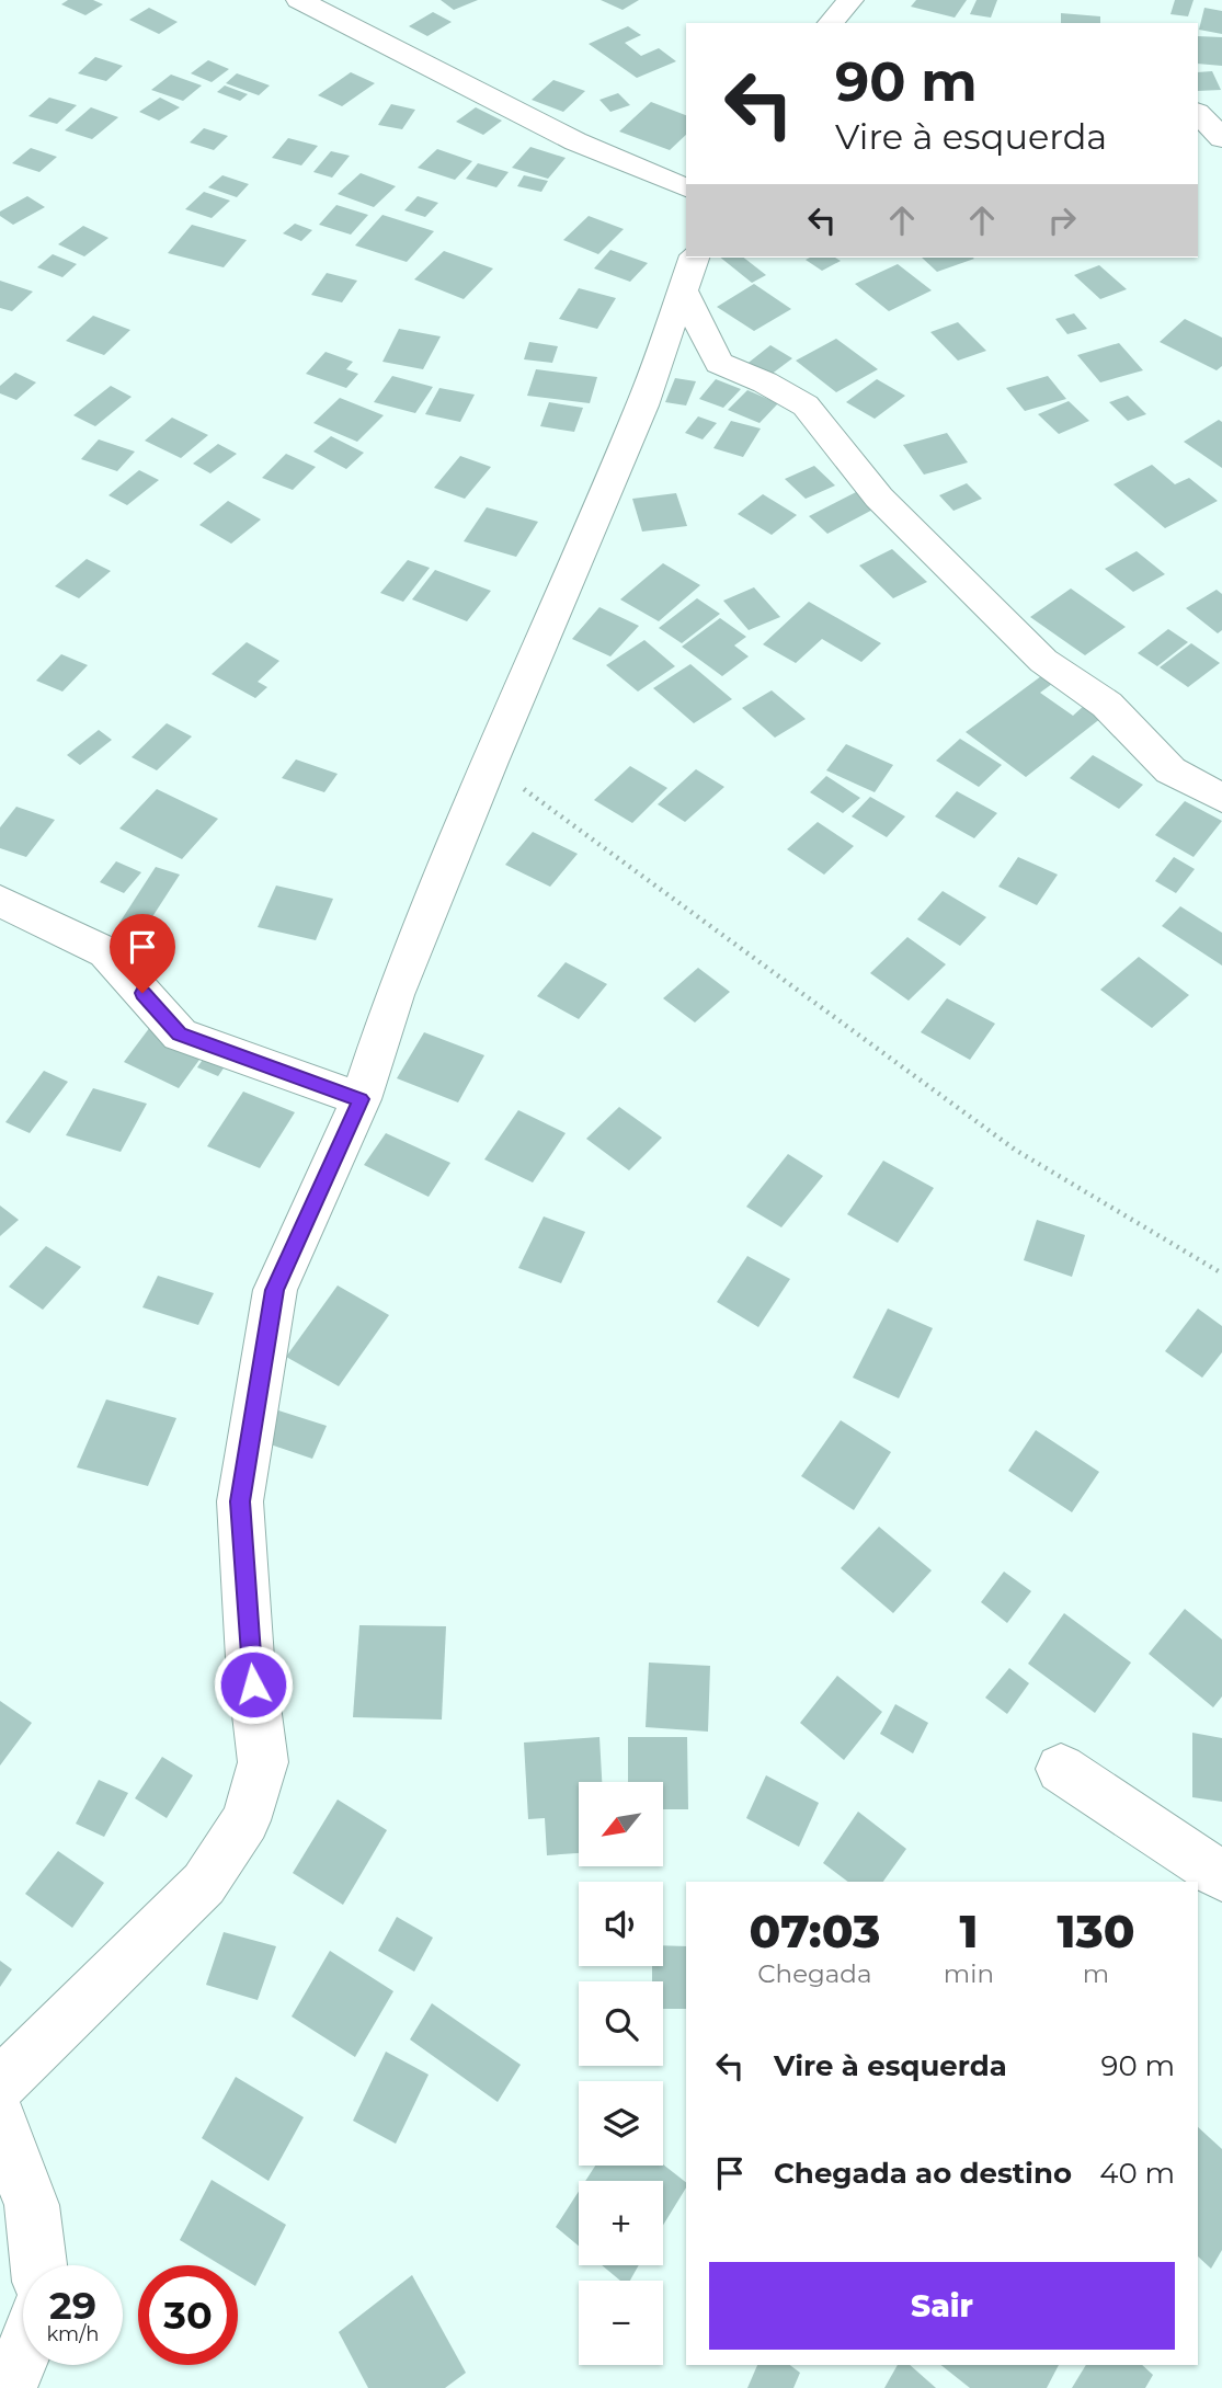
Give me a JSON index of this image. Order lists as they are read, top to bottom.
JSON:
{
  "north": "bottom left",
  "page": {
    "turn": ["90 m", "Vire à esquerda"],
    "map_buttons": ["+", "−"],
    "eta": [
      "07:03",
      "Chegada",
      "1",
      "min",
      "130",
      "m"
    ],
    "list": [
      {
        "name": "Vire à esquerda",
        "value": "90 m"
      },
      {
        "name": "Chegada ao destino",
        "value": "40 m"
      }
    ],
    "buttons": "Sair",
    "speed": "29 km/h",
    "limit": "30"
  }
}
